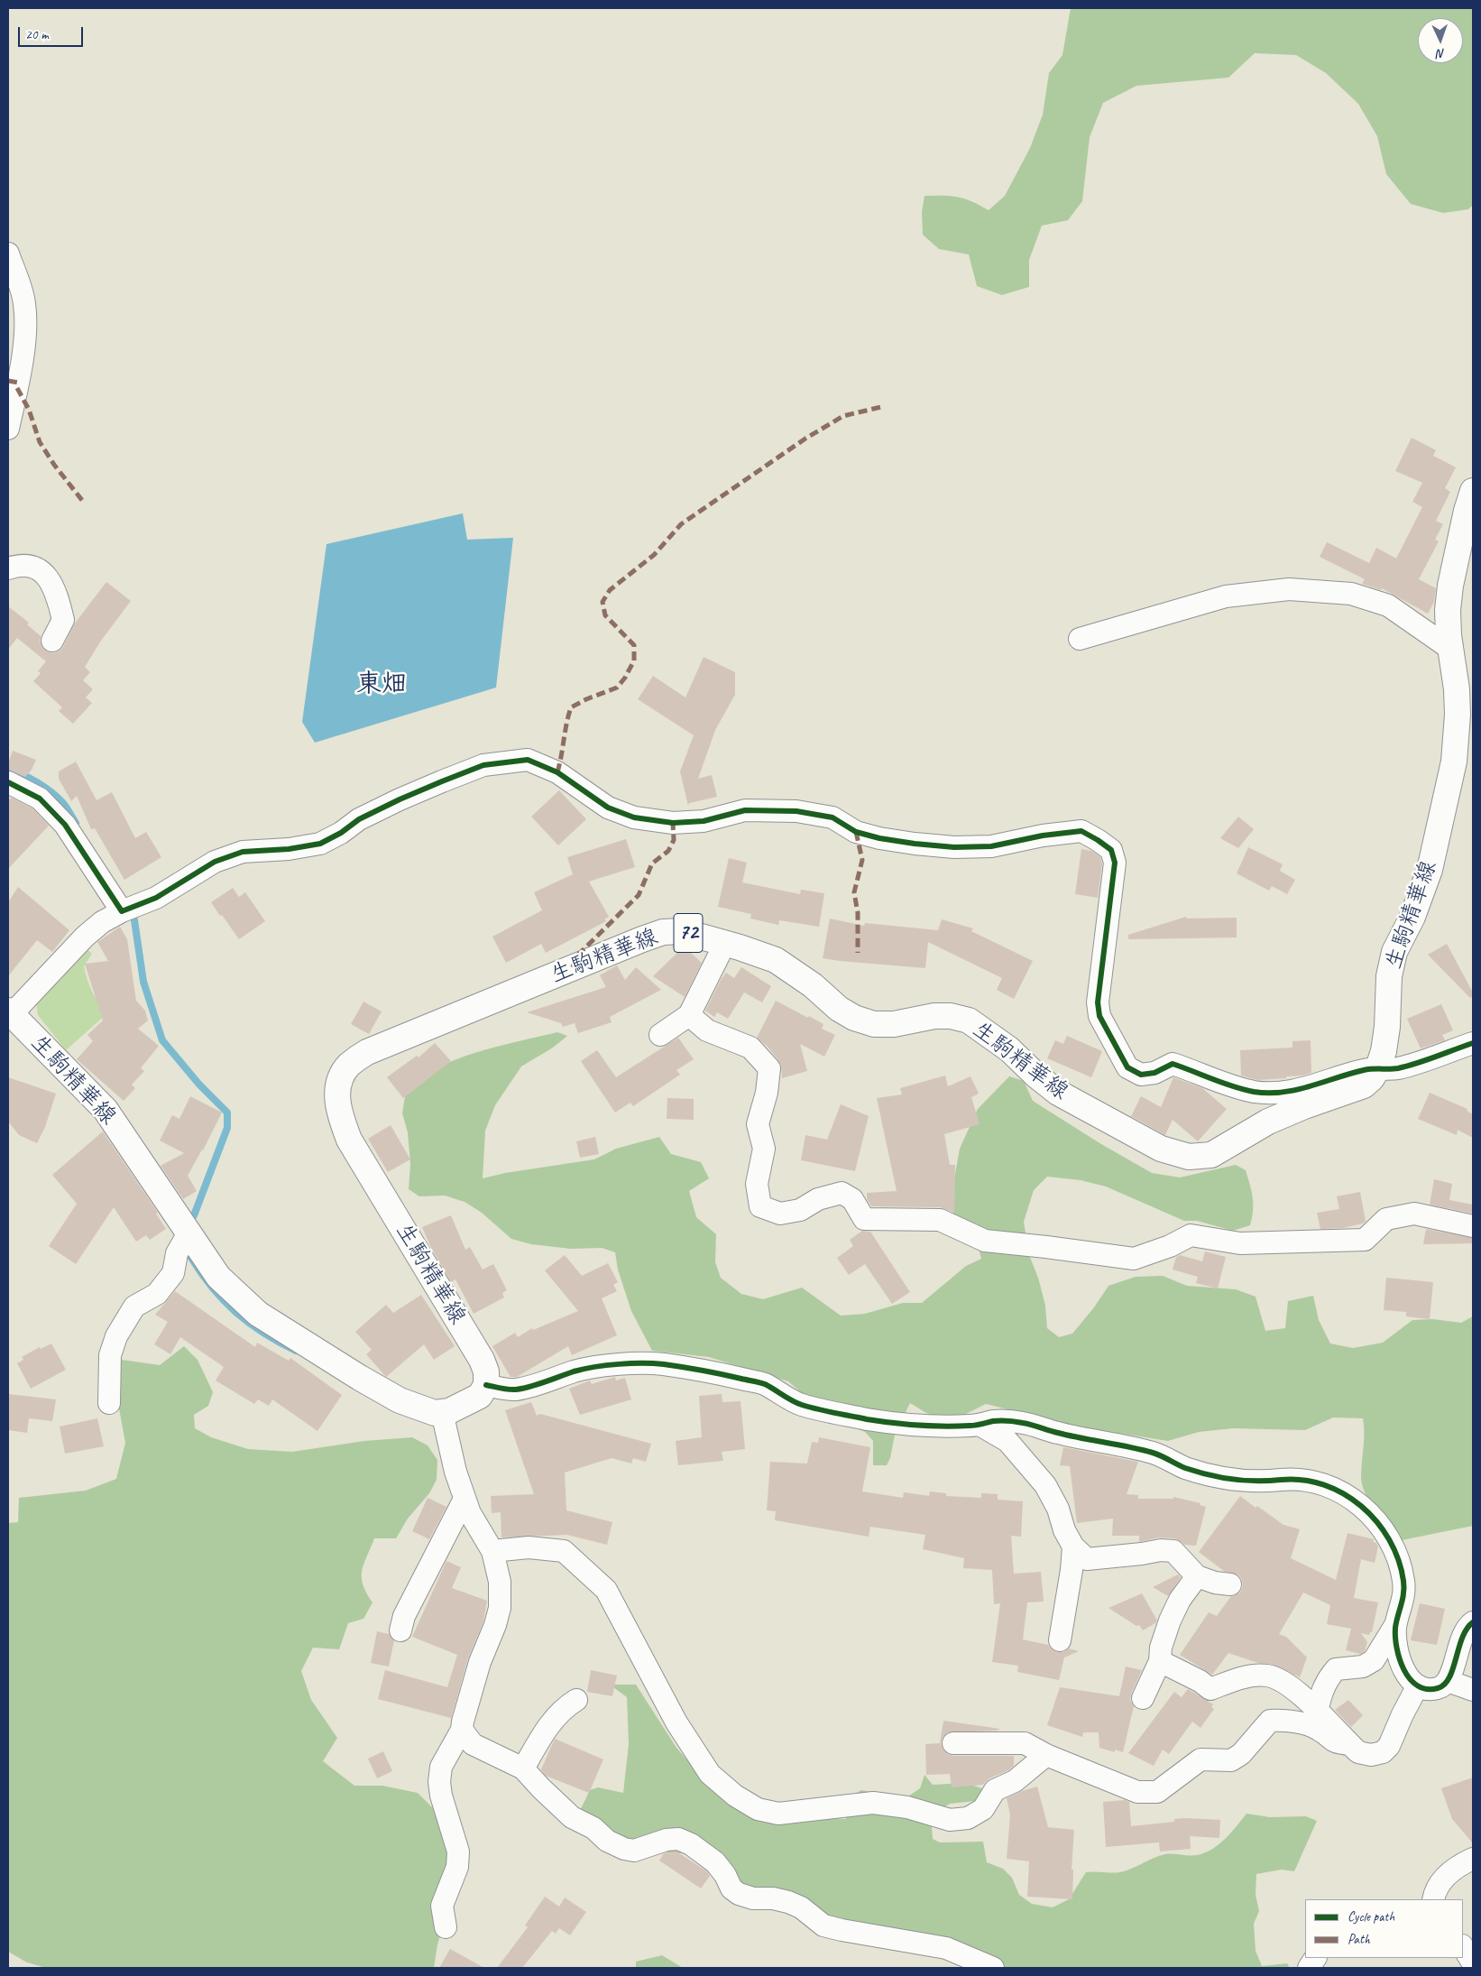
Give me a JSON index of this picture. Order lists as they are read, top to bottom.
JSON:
{
  "streets": {
    "main road": ["生駒精華線", "72"]
  },
  "districts": ["東畑"],
  "legend": ["Cycle path", "Path"],
  "scale_bar": "20 m",
  "north": "bottom"
}
